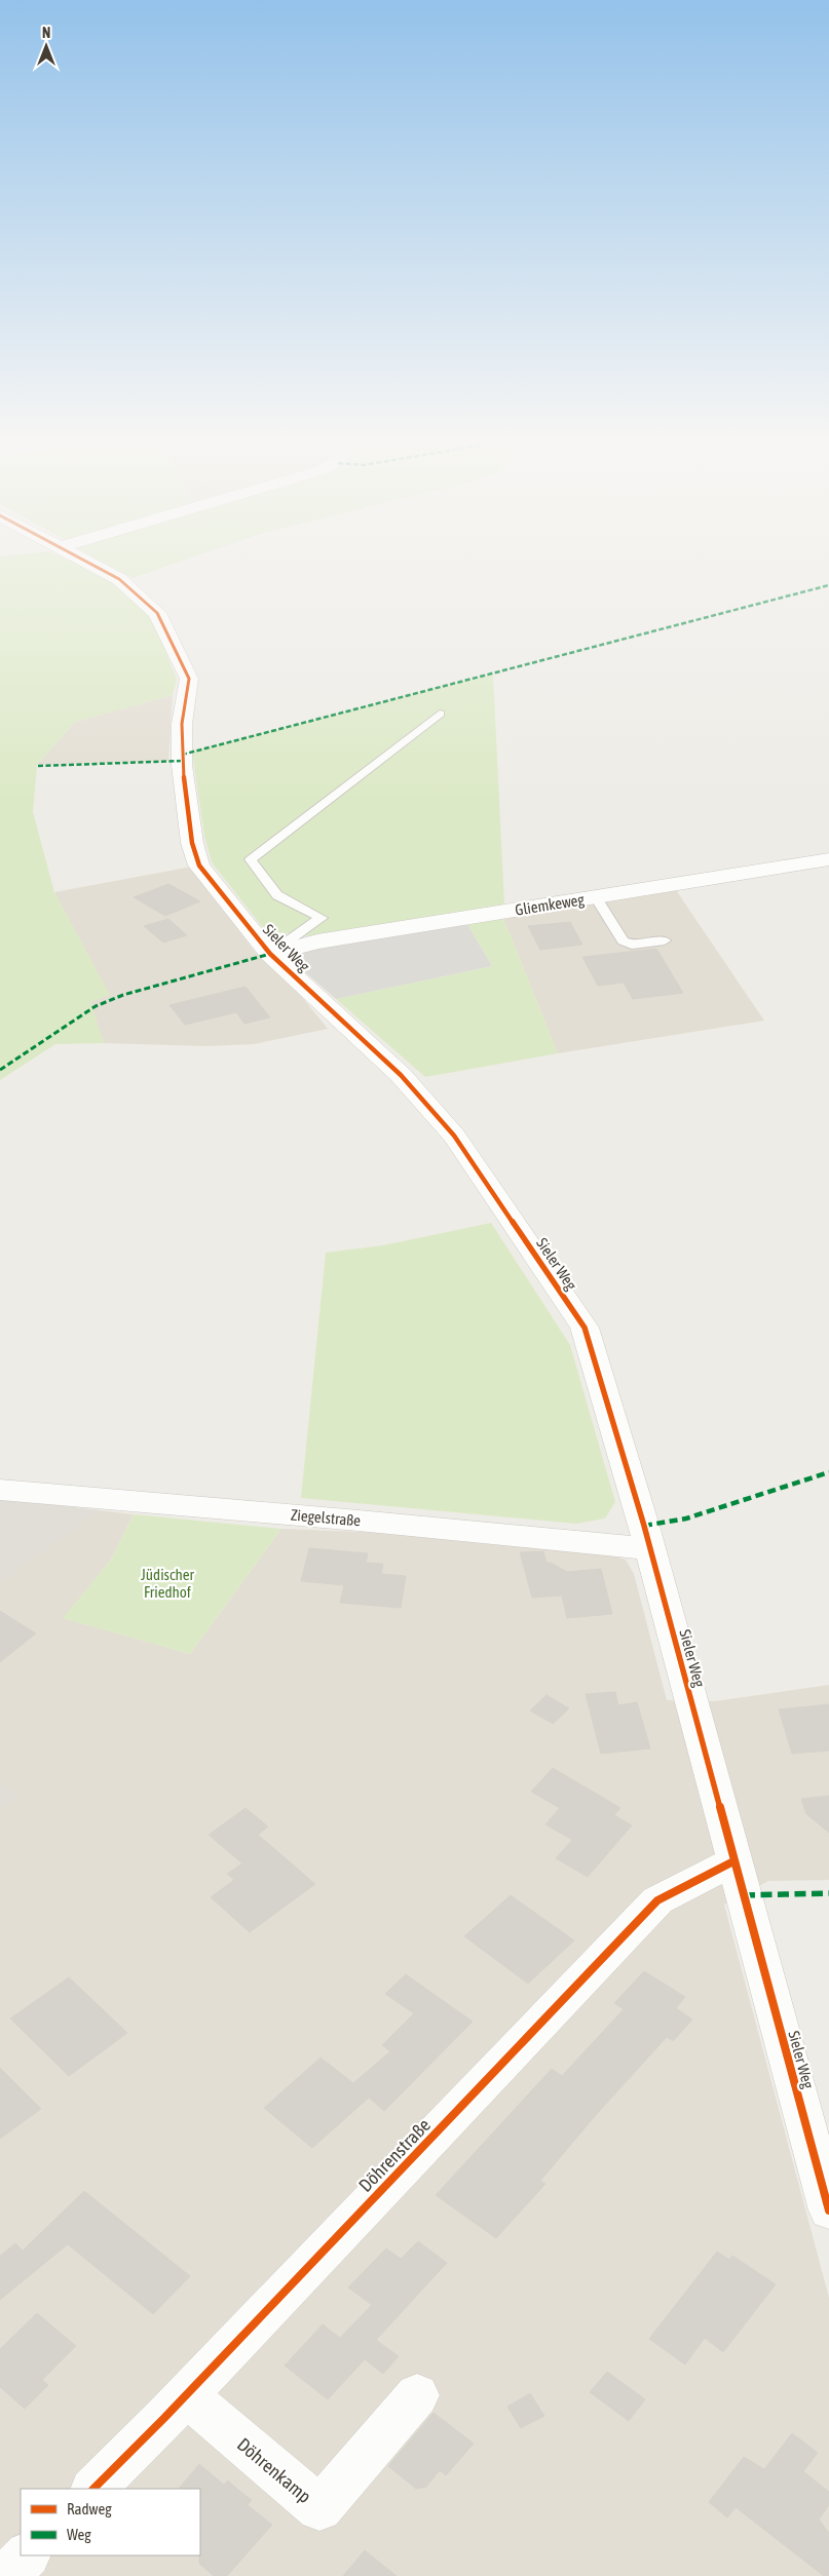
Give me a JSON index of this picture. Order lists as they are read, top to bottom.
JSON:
{
  "streets": {
    "street": [
      "Gliemkeweg",
      "Sieler Weg",
      "Ziegelstraße",
      "Döhrenstraße",
      "Döhrenkamp"
    ]
  },
  "crossings": [
    ["Gliemkeweg", "Sieler Weg"],
    ["Sieler Weg", "Ziegelstraße"],
    ["Sieler Weg", "Döhrenstraße"],
    ["Döhrenstraße", "Döhrenkamp"]
  ],
  "parks": ["Jüdischer Friedhof"],
  "legend": ["Radweg", "Weg"],
  "north": "top"
}
